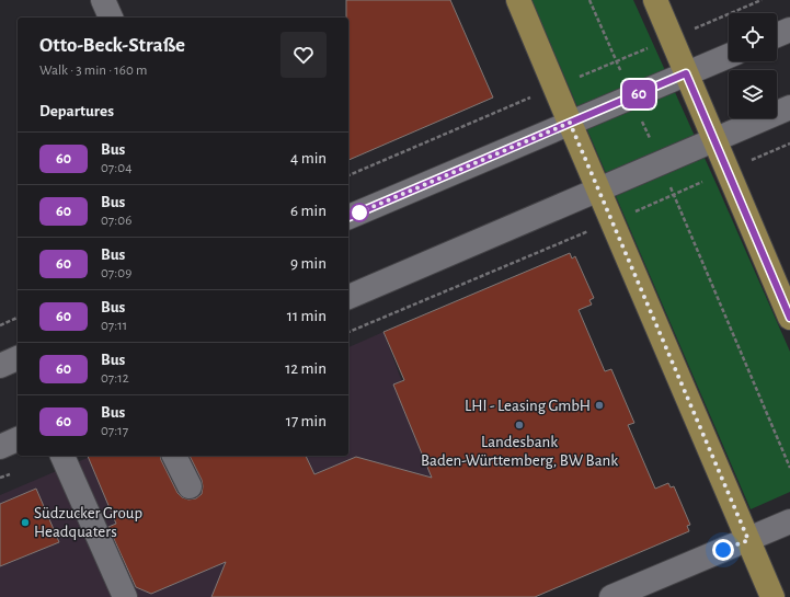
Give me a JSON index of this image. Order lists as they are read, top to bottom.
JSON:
{
  "places": ["LHI - Leasing GmbH", "Landesbank Baden-Württemberg, BW Bank", "Südzucker Group Headquaters"],
  "lines": ["bus line 60"],
  "page": {
    "on_map": "60",
    "heading": [
      ["Otto-Beck-Straße", "Walk · 3 min · 160 m"],
      "Departures"
    ],
    "list": [
      {
        "mark": "60",
        "name": "Bus",
        "note": "07:04",
        "value": "4 min"
      },
      {
        "mark": "60",
        "name": "Bus",
        "note": "07:06",
        "value": "6 min"
      },
      {
        "mark": "60",
        "name": "Bus",
        "note": "07:09",
        "value": "9 min"
      },
      {
        "mark": "60",
        "name": "Bus",
        "note": "07:11",
        "value": "11 min"
      },
      {
        "mark": "60",
        "name": "Bus",
        "note": "07:12",
        "value": "12 min"
      },
      {
        "mark": "60",
        "name": "Bus",
        "note": "07:17",
        "value": "17 min"
      }
    ]
  }
}
